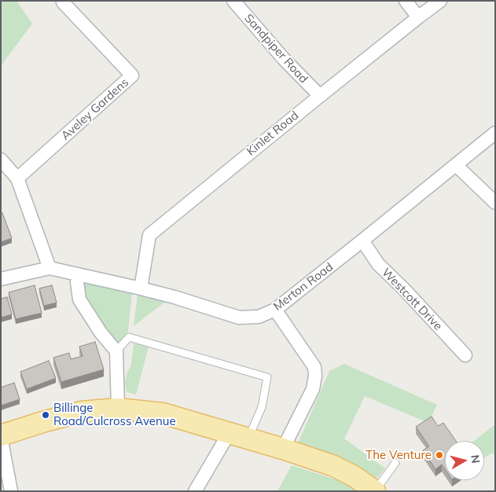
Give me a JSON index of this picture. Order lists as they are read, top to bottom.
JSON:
{
  "streets": {
    "street": [
      "Sandpiper Road",
      "Aveley Gardens",
      "Kinlet Road",
      "Merton Road",
      "Westcott Drive"
    ]
  },
  "crossings": [
    ["Sandpiper Road", "Kinlet Road"],
    ["Kinlet Road", "Merton Road"],
    ["Merton Road", "Westcott Drive"]
  ],
  "places": ["Billinge Road/Culcross Avenue", "The Venture"],
  "north": "right"
}
